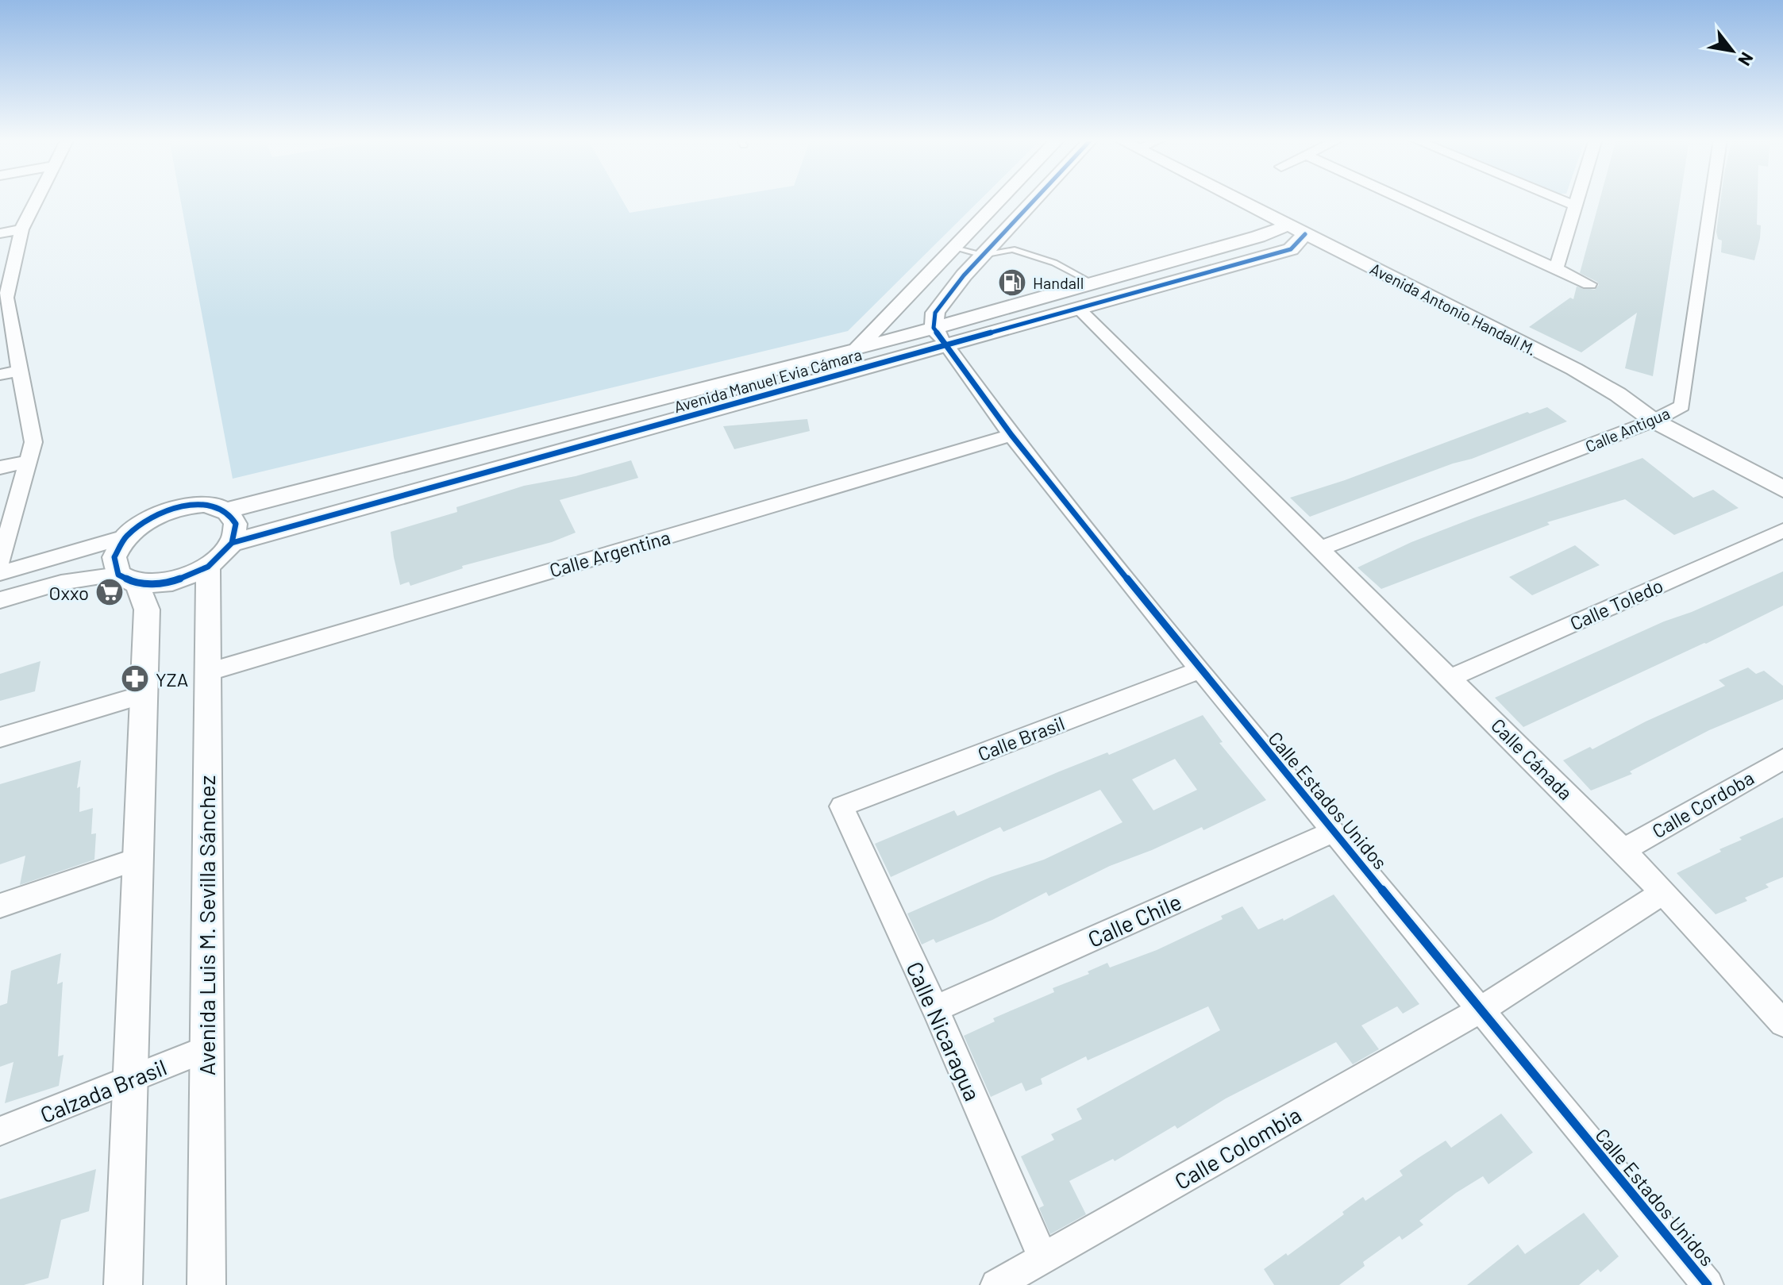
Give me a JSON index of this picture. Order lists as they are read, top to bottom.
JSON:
{
  "streets": {
    "street": [
      "Avenida Antonio Handall M.",
      "Avenida Manuel Evia Cámara",
      "Calle Antigua",
      "Calle Argentina",
      "Calle Toledo",
      "Calle Brasil",
      "Calle Cánada",
      "Calle Estados Unidos",
      "Calle Cordoba",
      "Calle Chile",
      "Avenida Luis M. Sevilla Sánchez",
      "Calle Nicaragua",
      "Calzada Brasil",
      "Calle Colombia"
    ]
  },
  "crossings": [
    ["Avenida Antonio Handall M.", "Avenida Manuel Evia Cámara"],
    ["Avenida Antonio Handall M.", "Calle Antigua"],
    ["Avenida Manuel Evia Cámara", "Calle Cánada"],
    ["Avenida Manuel Evia Cámara", "Calle Estados Unidos"],
    ["Calle Antigua", "Calle Cánada"],
    ["Calle Argentina", "Calle Estados Unidos"],
    ["Calle Argentina", "Avenida Luis M. Sevilla Sánchez"],
    ["Calle Toledo", "Calle Cánada"],
    ["Calle Brasil", "Calle Estados Unidos"],
    ["Calle Brasil", "Calle Nicaragua"],
    ["Calle Cánada", "Calle Cordoba"],
    ["Calle Cánada", "Calle Colombia"],
    ["Calle Estados Unidos", "Calle Chile"],
    ["Calle Estados Unidos", "Calle Colombia"],
    ["Calle Chile", "Calle Nicaragua"],
    ["Avenida Luis M. Sevilla Sánchez", "Calzada Brasil"],
    ["Calle Nicaragua", "Calle Colombia"]
  ],
  "places": {
    "fuel station": ["Handall"],
    "supermarket": ["Oxxo"],
    "pharmacy": ["YZA"]
  },
  "north": "bottom right"
}
